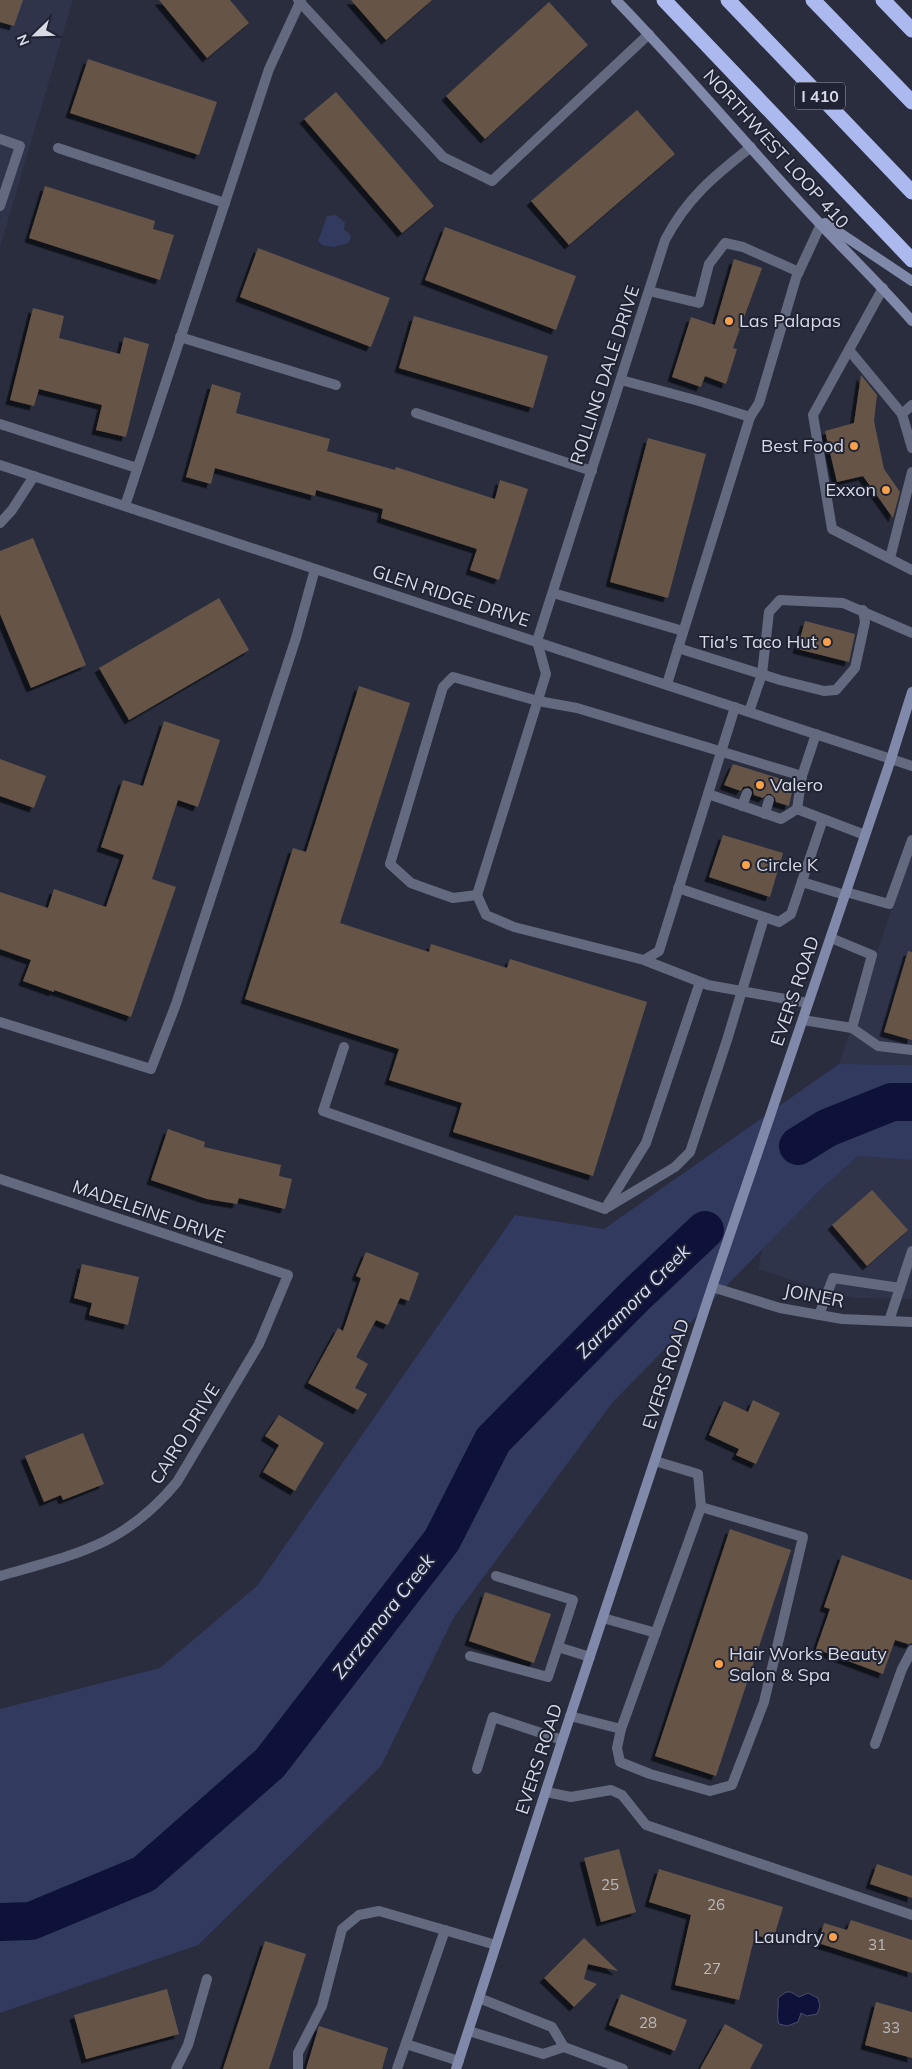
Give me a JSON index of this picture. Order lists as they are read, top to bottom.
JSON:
{
  "streets": {
    "highway": ["I 410"],
    "main road": ["NORTHWEST LOOP 410", "EVERS ROAD"],
    "street": [
      "ROLLING DALE DRIVE",
      "GLEN RIDGE DRIVE",
      "MADELEINE DRIVE",
      "JOINER",
      "CAIRO DRIVE"
    ]
  },
  "crossings": [
    ["NORTHWEST LOOP 410", "ROLLING DALE DRIVE"],
    ["ROLLING DALE DRIVE", "GLEN RIDGE DRIVE"],
    ["GLEN RIDGE DRIVE", "EVERS ROAD"],
    ["EVERS ROAD", "JOINER"],
    ["MADELEINE DRIVE", "CAIRO DRIVE"]
  ],
  "water": ["Zarzamora Creek"],
  "places": [
    "Las Palapas",
    "Best Food",
    "Exxon",
    "Tia's Taco Hut",
    "Valero",
    "Circle K",
    "Hair Works Beauty Salon & Spa",
    "Laundry"
  ],
  "house_numbers": [
    "25",
    "26",
    "31",
    "27",
    "28",
    "33"
  ],
  "north": "bottom left"
}
